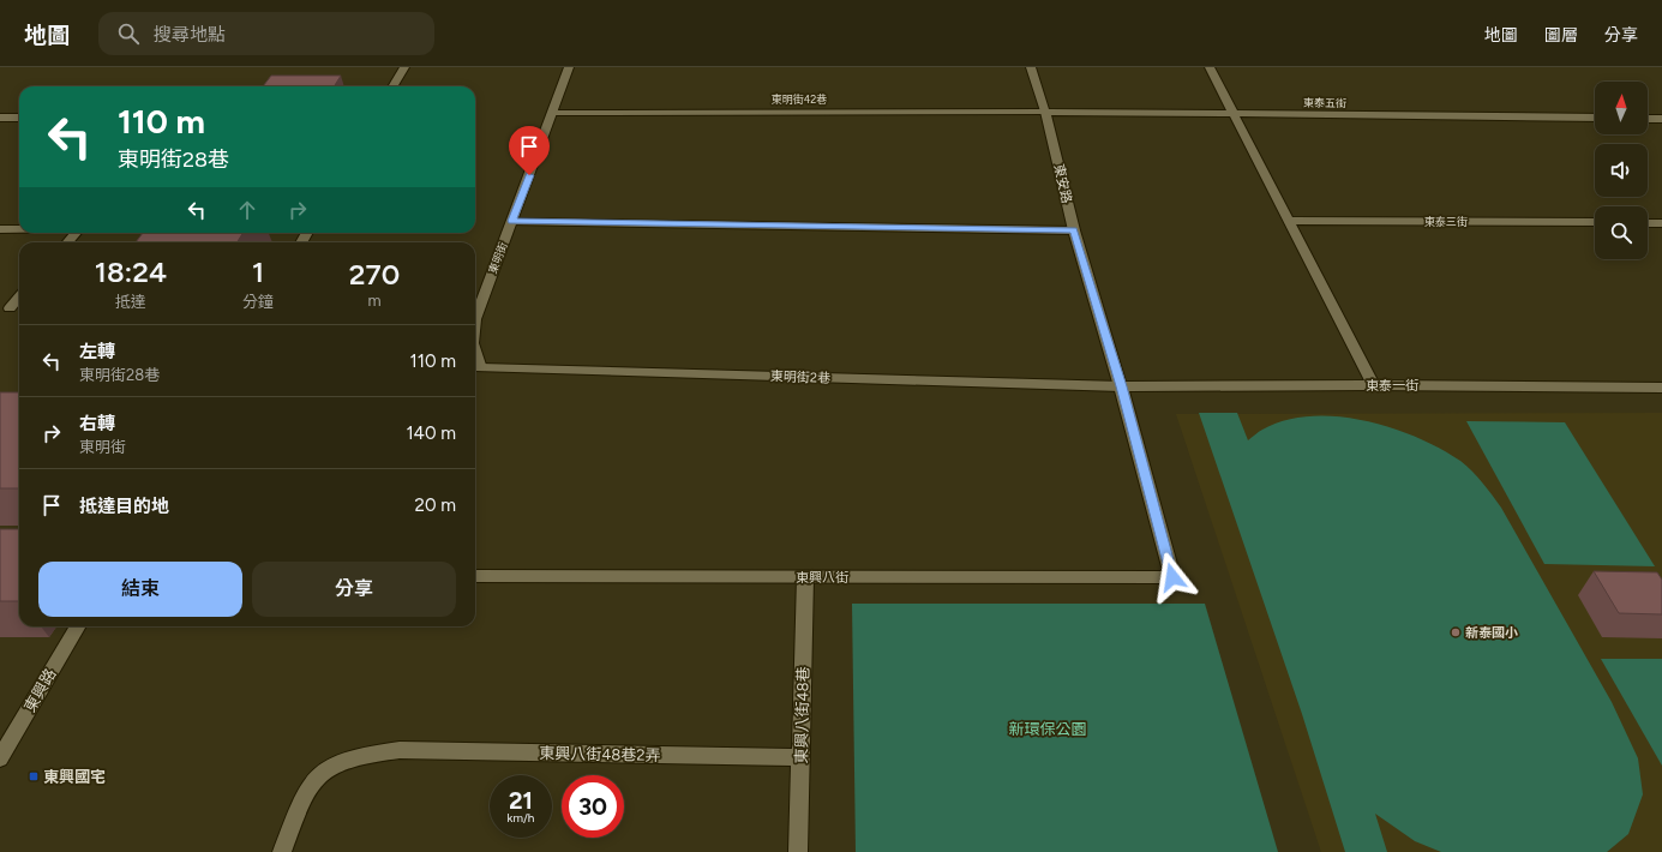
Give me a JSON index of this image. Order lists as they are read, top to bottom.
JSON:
{
  "streets": {
    "street": [
      "東明街42巷",
      "東泰五街",
      "東安路",
      "東泰三街",
      "東明街",
      "東明街2巷",
      "東泰一街",
      "東興八街",
      "東興路",
      "東興八街48巷",
      "東興八街48巷2弄"
    ]
  },
  "crossings": [
    ["東明街42巷", "東泰五街"],
    ["東明街42巷", "東安路"],
    ["東明街42巷", "東明街"],
    ["東泰五街", "東安路"],
    ["東安路", "東明街2巷"],
    ["東安路", "東泰一街"],
    ["東安路", "東興八街"],
    ["東明街", "東明街2巷"],
    ["東明街2巷", "東泰一街"],
    ["東興八街", "東興八街48巷"],
    ["東興八街48巷", "東興八街48巷2弄"]
  ],
  "parks": ["新環保公園"],
  "places": {
    "other": ["新泰國小"],
    "transit": ["東興國宅"]
  },
  "north": "top",
  "page": {
    "header": "地圖",
    "search": "搜尋地點",
    "nav": ["地圖", "圖層", "分享"],
    "turn": ["110 m", "東明街28巷"],
    "eta": [
      "18:24",
      "抵達",
      "1",
      "分鐘",
      "270",
      "m"
    ],
    "list": [
      {
        "name": "左轉",
        "note": "東明街28巷",
        "value": "110 m"
      },
      {
        "name": "右轉",
        "note": "東明街",
        "value": "140 m"
      },
      {
        "name": "抵達目的地",
        "value": "20 m"
      }
    ],
    "buttons": ["結束", "分享"],
    "speed": "21 km/h",
    "limit": "30"
  }
}
